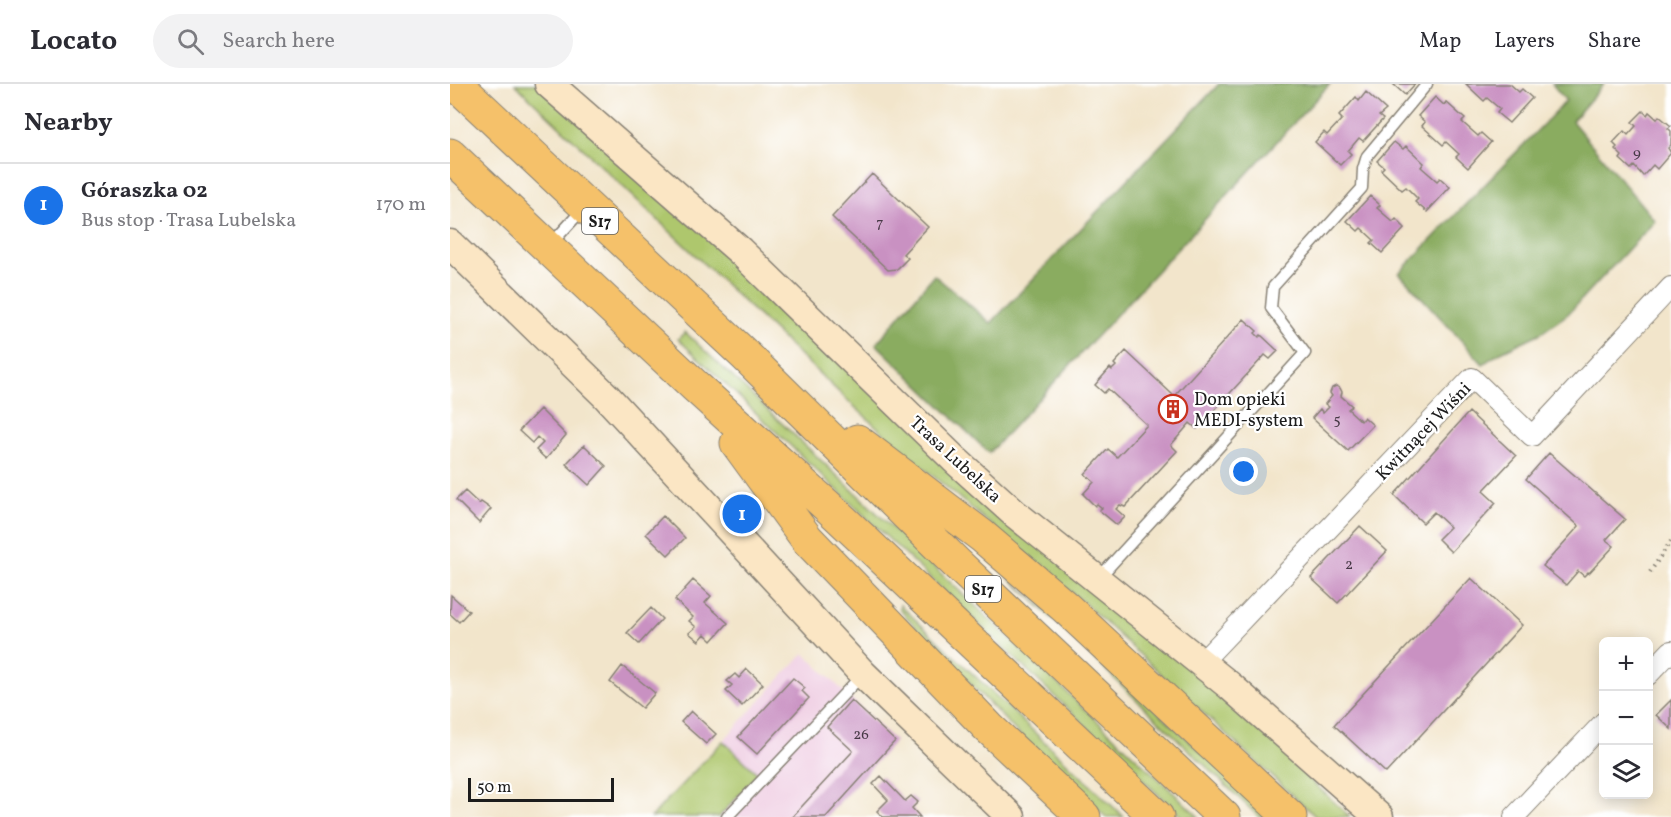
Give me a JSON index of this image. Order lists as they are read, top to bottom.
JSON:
{
  "streets": {
    "highway": ["S17"],
    "street": ["Kwitnącej Wiśni", "Trasa Lubelska"]
  },
  "crossings": [
    ["Kwitnącej Wiśni", "Trasa Lubelska"]
  ],
  "places": {
    "building": ["Dom opieki MEDI-system"]
  },
  "house_numbers": [
    "9",
    "7",
    "5",
    "2",
    "26"
  ],
  "scale_bar": "50 m",
  "page": {
    "header": "Locato",
    "search": "Search here",
    "nav": ["Map", "Layers", "Share"],
    "heading": "Nearby",
    "list": [
      {
        "mark": "1",
        "name": "Góraszka 02",
        "note": "Bus stop · Trasa Lubelska",
        "value": "170 m"
      }
    ],
    "pins": "1",
    "map_buttons": ["+", "−"],
    "scale": "50 m"
  }
}
